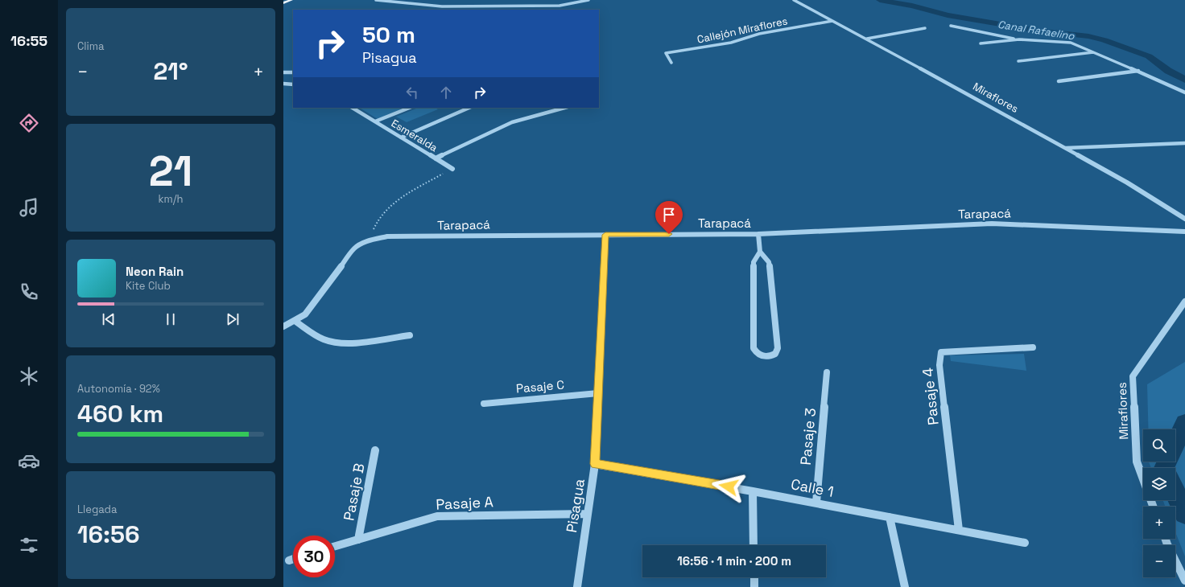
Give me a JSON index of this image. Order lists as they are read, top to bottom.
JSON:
{
  "streets": {
    "street": [
      "Callejón Miraflores",
      "Miraflores",
      "Esmeralda",
      "Tarapacá",
      "Pasaje C",
      "Pasaje 4",
      "Pasaje 3",
      "Calle 1",
      "Pasaje B",
      "Pasaje A",
      "Pisagua"
    ]
  },
  "crossings": [
    ["Callejón Miraflores", "Miraflores"],
    ["Tarapacá", "Pisagua"],
    ["Pasaje C", "Pisagua"],
    ["Pasaje 4", "Calle 1"],
    ["Pasaje 3", "Calle 1"],
    ["Calle 1", "Pisagua"],
    ["Pasaje B", "Pasaje A"],
    ["Pasaje A", "Pisagua"]
  ],
  "water": ["Canal Rafaelino"],
  "page": {
    "tabs": "16:55",
    "tile": [
      "Clima",
      ["21", "km/h"],
      ["Autonomía · 92%", "460 km"],
      ["Llegada", "16:56"]
    ],
    "turn": ["50 m", "Pisagua"],
    "heat": ["−", "21°", "+"],
    "song": ["Neon Rain", "Kite Club"],
    "map_buttons": ["+", "−"],
    "limit": "30",
    "trip": "16:56 · 1 min · 200 m"
  }
}
